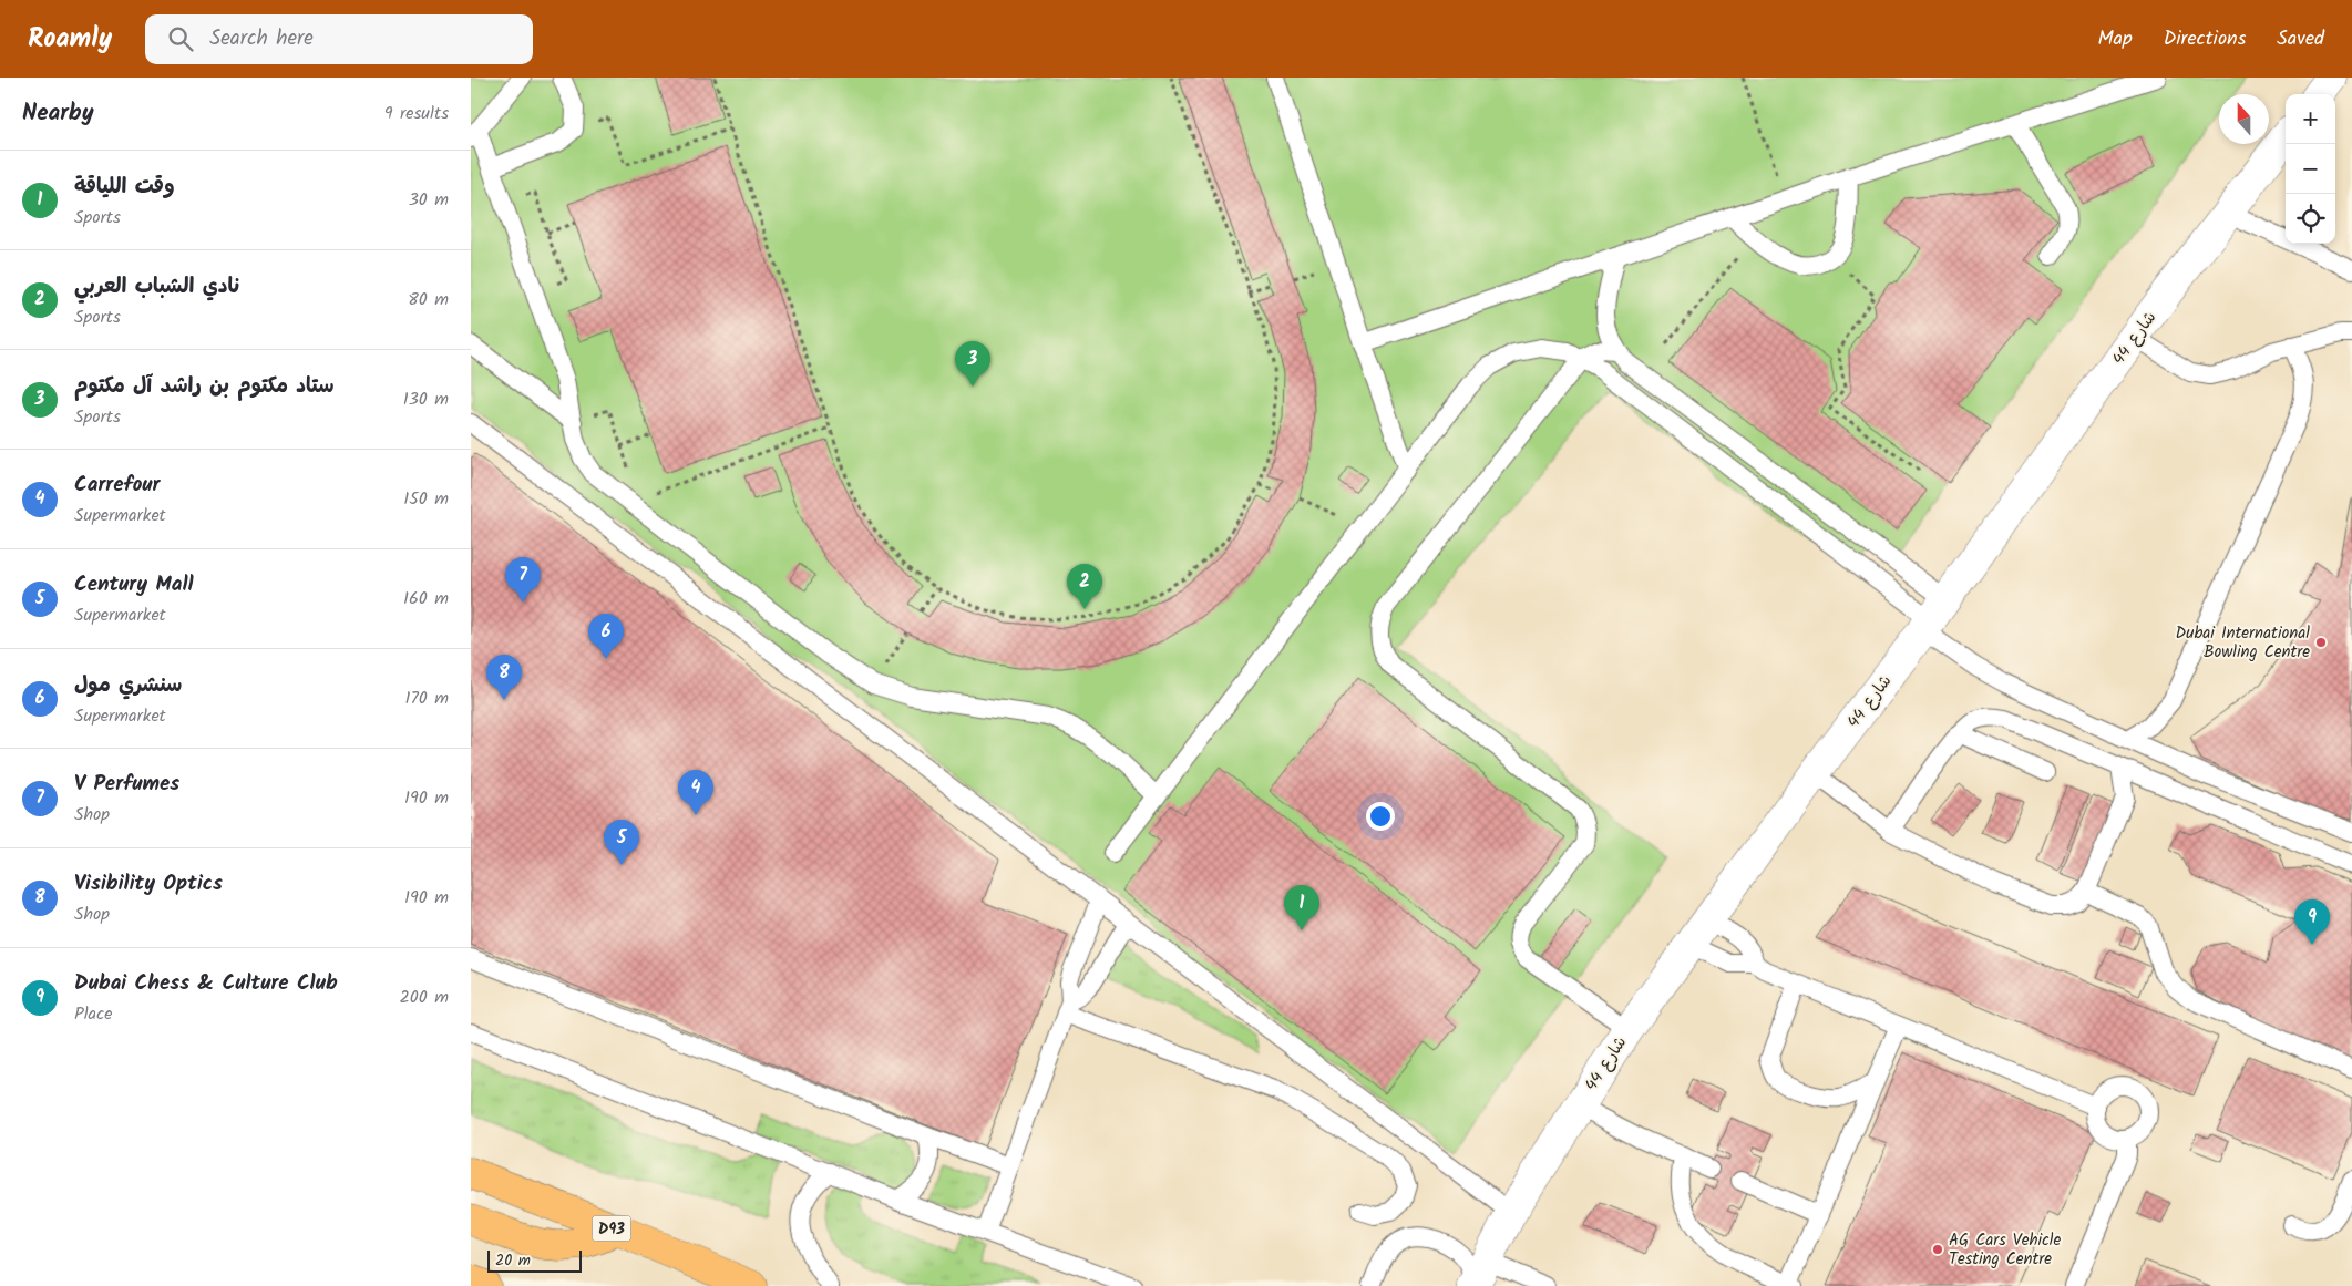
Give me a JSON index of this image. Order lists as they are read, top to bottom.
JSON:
{
  "streets": {
    "main road": ["D93"],
    "street": ["شارع 44"]
  },
  "places": ["Dubai International Bowling Centre", "AG Cars Vehicle Testing Centre"],
  "scale_bar": "20 m",
  "north": "top",
  "page": {
    "header": "Roamly",
    "search": "Search here",
    "nav": ["Map", "Directions", "Saved"],
    "heading": ["Nearby", "9 results"],
    "map_buttons": ["+", "−"],
    "list": [
      {
        "mark": "1",
        "name": "وقت اللياقة",
        "note": "Sports",
        "value": "30 m"
      },
      {
        "mark": "2",
        "name": "نادي الشباب العربي",
        "note": "Sports",
        "value": "80 m"
      },
      {
        "mark": "3",
        "name": "ستاد مكتوم بن راشد آل مكتوم",
        "note": "Sports",
        "value": "130 m"
      },
      {
        "mark": "4",
        "name": "Carrefour",
        "note": "Supermarket",
        "value": "150 m"
      },
      {
        "mark": "5",
        "name": "Century Mall",
        "note": "Supermarket",
        "value": "160 m"
      },
      {
        "mark": "6",
        "name": "سنشري مول",
        "note": "Supermarket",
        "value": "170 m"
      },
      {
        "mark": "7",
        "name": "V Perfumes",
        "note": "Shop",
        "value": "190 m"
      },
      {
        "mark": "8",
        "name": "Visibility Optics",
        "note": "Shop",
        "value": "190 m"
      },
      {
        "mark": "9",
        "name": "Dubai Chess & Culture Club",
        "note": "Place",
        "value": "200 m"
      }
    ],
    "pins": [
      "3",
      "7",
      "2",
      "6",
      "8",
      "4",
      "5",
      "1",
      "9"
    ],
    "scale": "20 m"
  }
}
